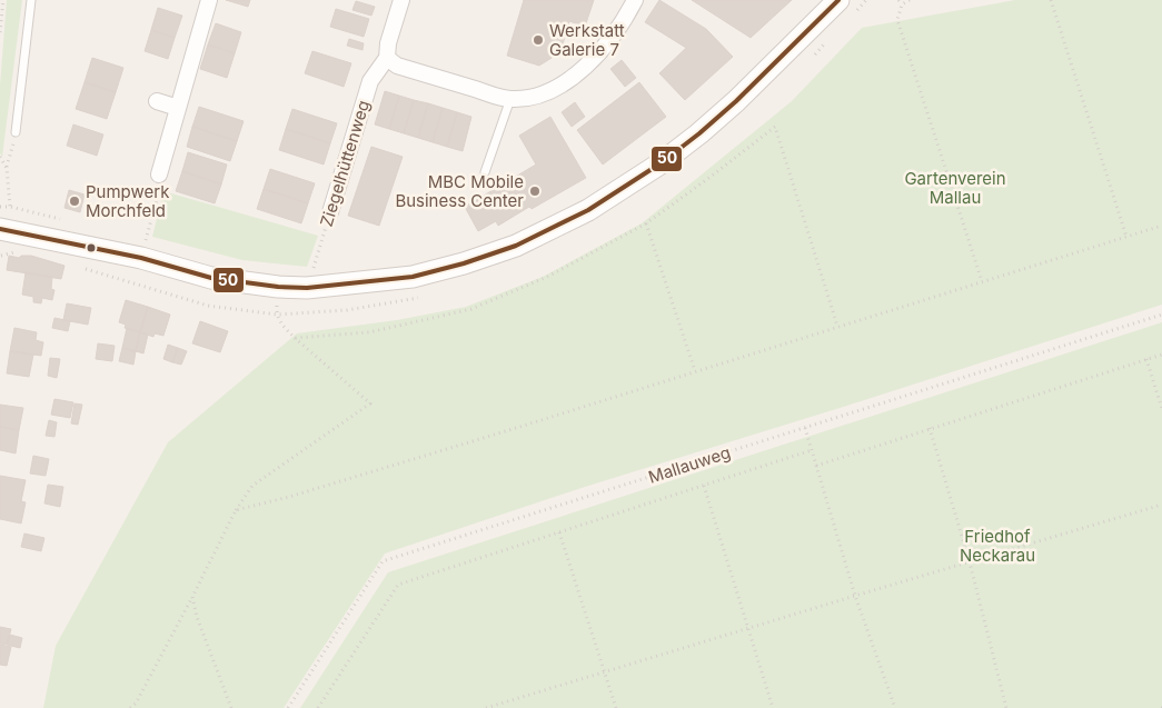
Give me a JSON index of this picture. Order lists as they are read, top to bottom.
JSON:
{
  "streets": {
    "street": ["Ziegelhüttenweg"],
    "path": ["Mallauweg"]
  },
  "parks": ["Gartenverein Mallau", "Friedhof Neckarau"],
  "places": ["Werkstatt Galerie 7", "MBC Mobile Business Center", "Pumpwerk Morchfeld"],
  "lines": ["transit line 50"]
}
